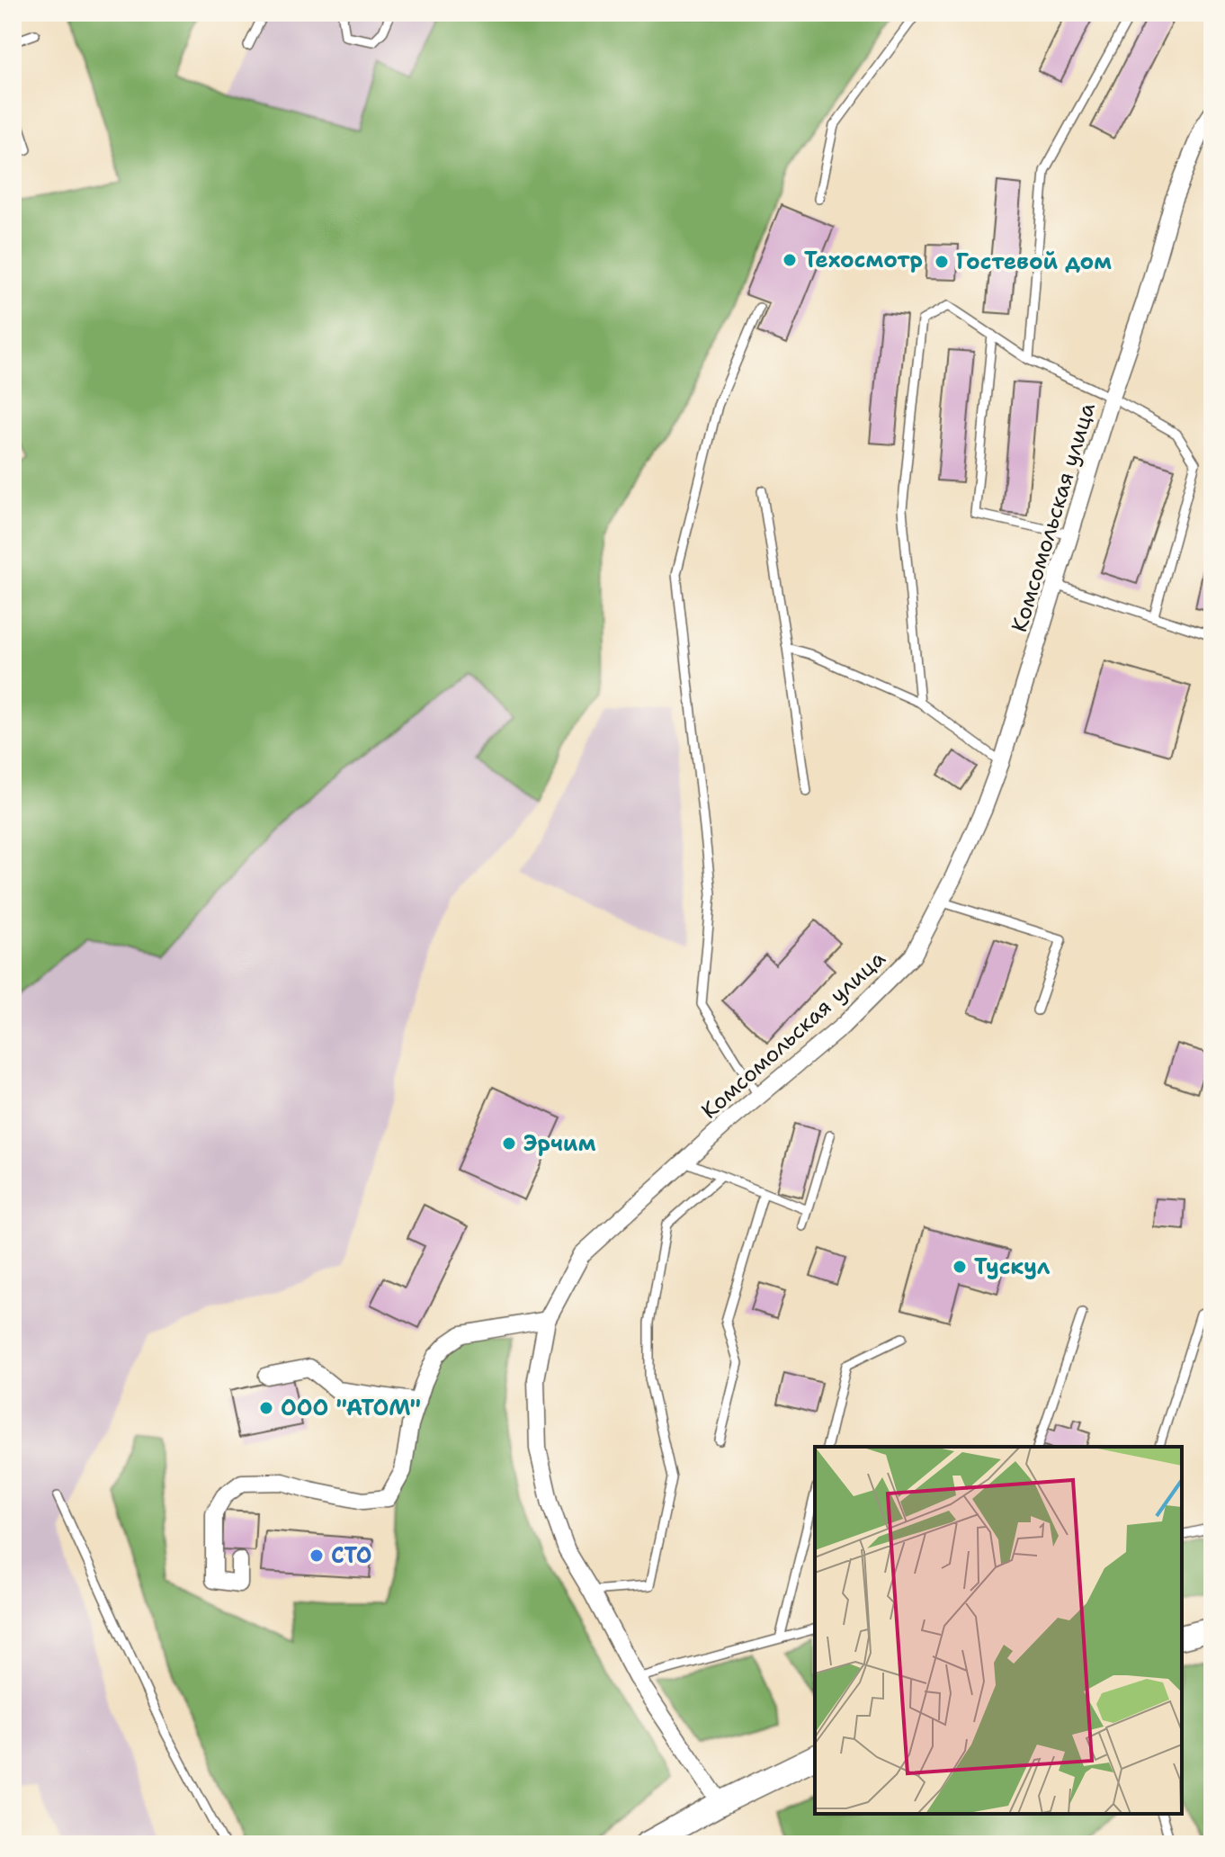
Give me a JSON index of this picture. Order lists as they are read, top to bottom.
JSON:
{
  "streets": {
    "street": ["Комсомольская улица"]
  },
  "places": [
    "Техосмотр",
    "Гостевой дом",
    "Эрчим",
    "Тускул",
    "ООО \"АТОМ\"",
    "СТО"
  ]
}
